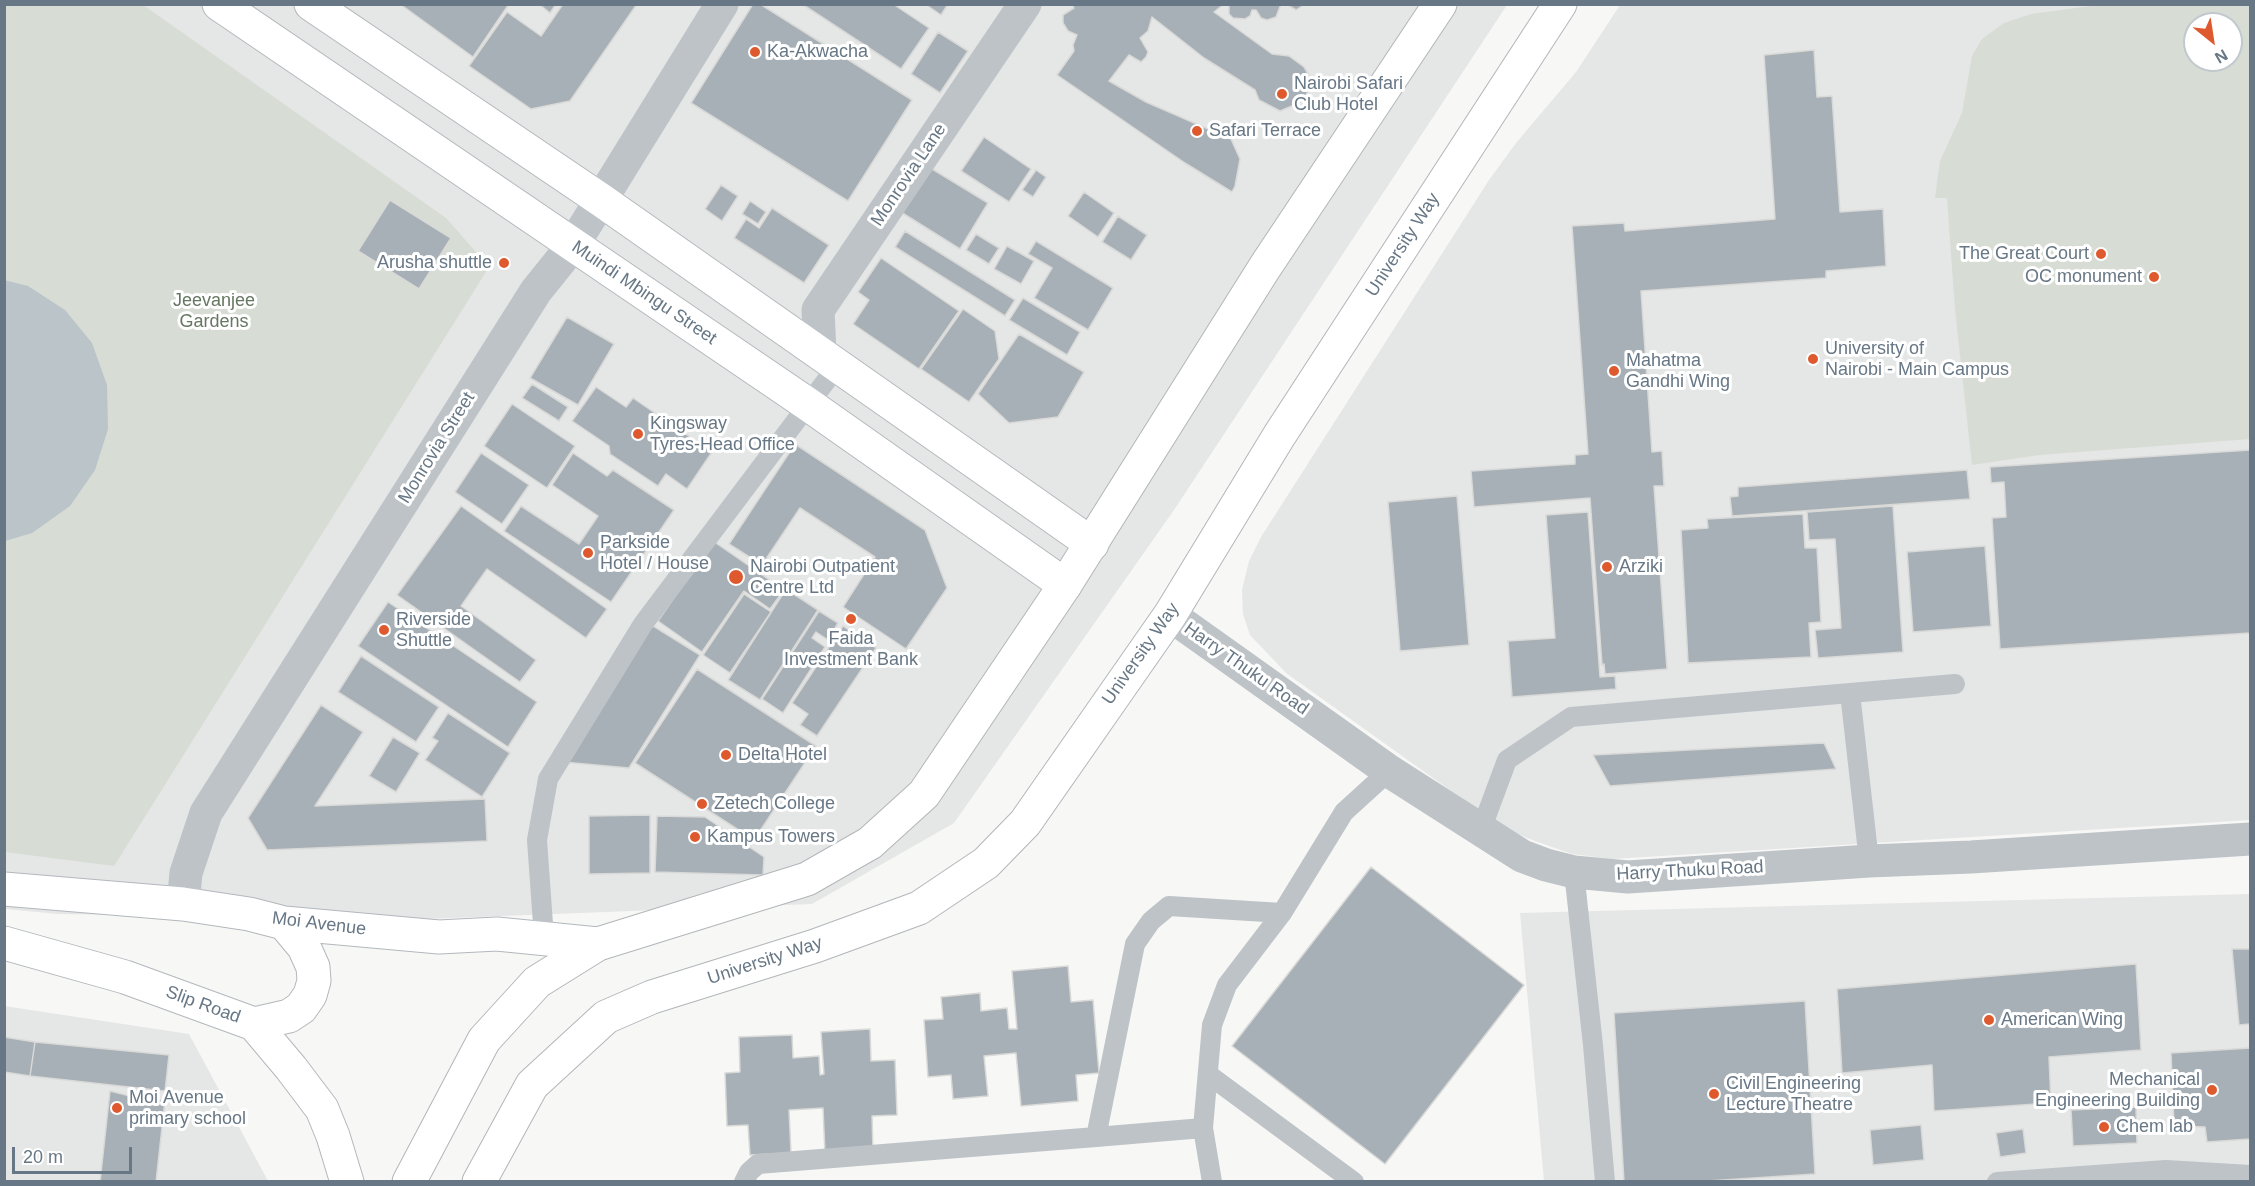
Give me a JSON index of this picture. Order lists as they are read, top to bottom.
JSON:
{
  "streets": {
    "main road": [
      "University Way",
      "Muindi Mbingu Street",
      "Moi Avenue",
      "Slip Road"
    ],
    "street": ["Monrovia Lane", "Monrovia Street", "Harry Thuku Road"]
  },
  "crossings": [
    ["University Way", "Harry Thuku Road"],
    ["Muindi Mbingu Street", "Monrovia Street"],
    ["Monrovia Street", "Moi Avenue"]
  ],
  "parks": ["Jeevanjee Gardens"],
  "places": [
    "Ka-Akwacha",
    "Nairobi Safari Club Hotel",
    "Safari Terrace",
    "The Great Court",
    "Arusha shuttle",
    "OC monument",
    "University of Nairobi - Main Campus",
    "Mahatma Gandhi Wing",
    "Kingsway Tyres-Head Office",
    "Parkside Hotel / House",
    "Arziki",
    "Nairobi Outpatient Centre Ltd",
    "Faida Investment Bank",
    "Riverside Shuttle",
    "Delta Hotel",
    "Zetech College",
    "Kampus Towers",
    "American Wing",
    "Mechanical Engineering Building",
    "Civil Engineering Lecture Theatre",
    "Moi Avenue primary school",
    "Chem lab"
  ],
  "scale_bar": "20 m",
  "north": "bottom right"
}
